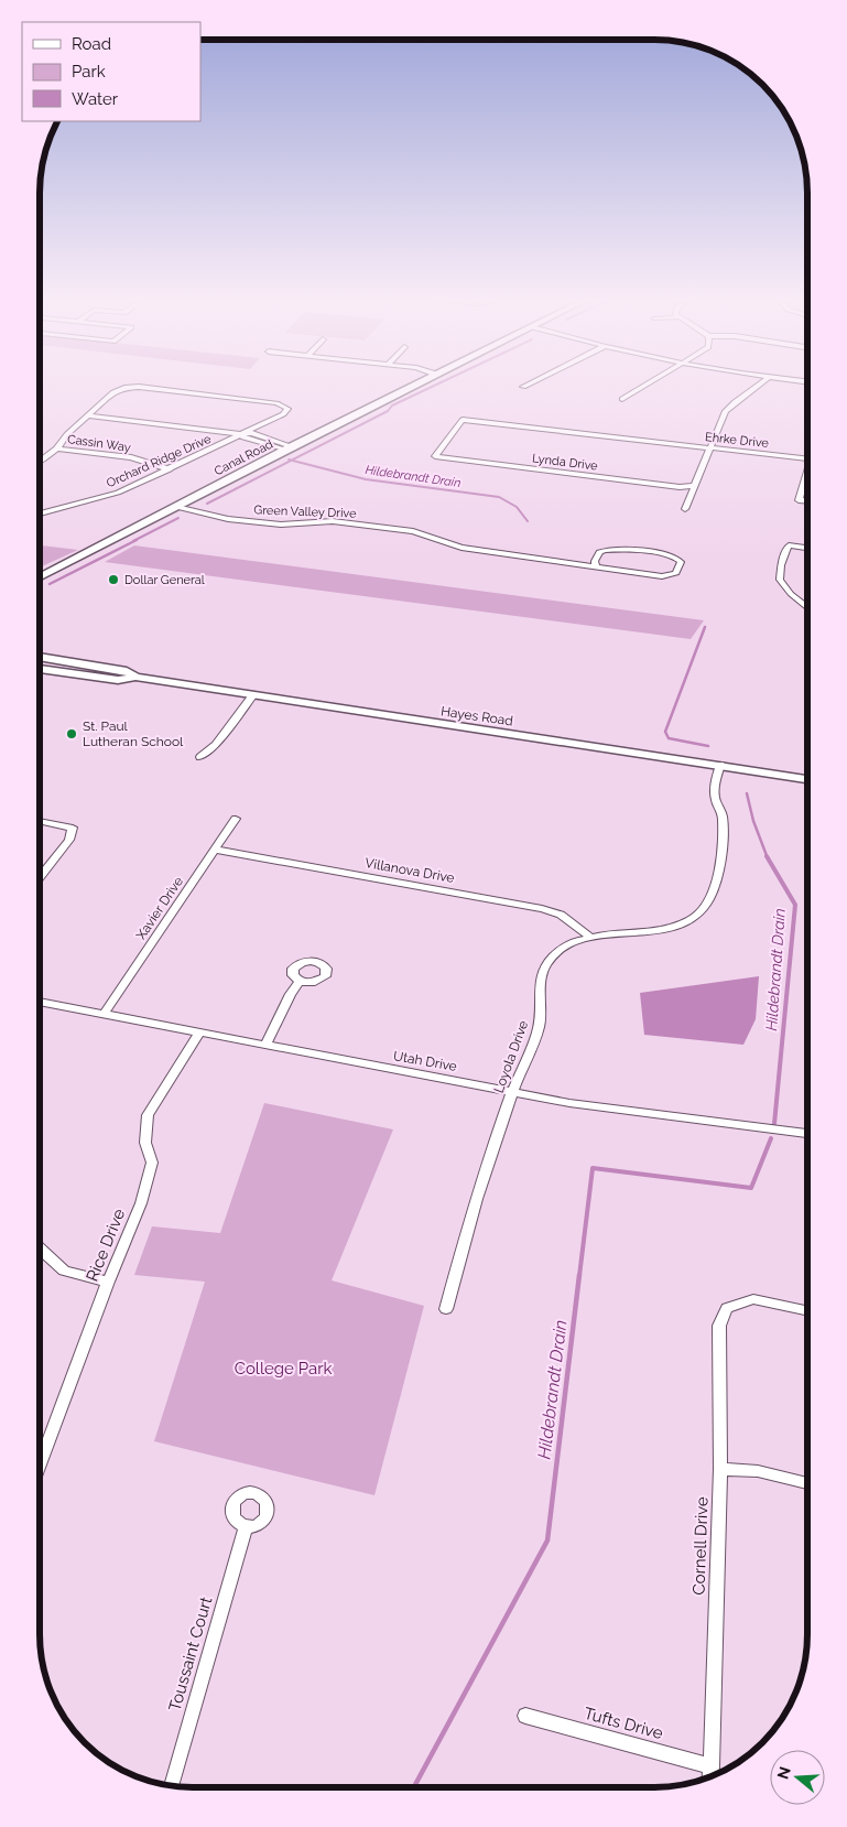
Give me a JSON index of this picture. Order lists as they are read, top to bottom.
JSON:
{
  "streets": {
    "street": [
      "Ehrke Drive",
      "Cassin Way",
      "Canal Road",
      "Orchard Ridge Drive",
      "Lynda Drive",
      "Green Valley Drive",
      "Hayes Road",
      "Villanova Drive",
      "Xavier Drive",
      "Loyola Drive",
      "Utah Drive",
      "Rice Drive",
      "Cornell Drive",
      "Toussaint Court",
      "Tufts Drive"
    ]
  },
  "crossings": [
    ["Ehrke Drive", "Lynda Drive"],
    ["Cassin Way", "Orchard Ridge Drive"],
    ["Canal Road", "Green Valley Drive"],
    ["Hayes Road", "Loyola Drive"],
    ["Villanova Drive", "Xavier Drive"],
    ["Villanova Drive", "Loyola Drive"],
    ["Xavier Drive", "Utah Drive"],
    ["Loyola Drive", "Utah Drive"],
    ["Utah Drive", "Rice Drive"],
    ["Cornell Drive", "Tufts Drive"]
  ],
  "water": ["Hildebrandt Drain"],
  "parks": ["College Park"],
  "places": ["Dollar General", "St. Paul Lutheran School"],
  "legend": ["Road", "Park", "Water"],
  "north": "left"
}
